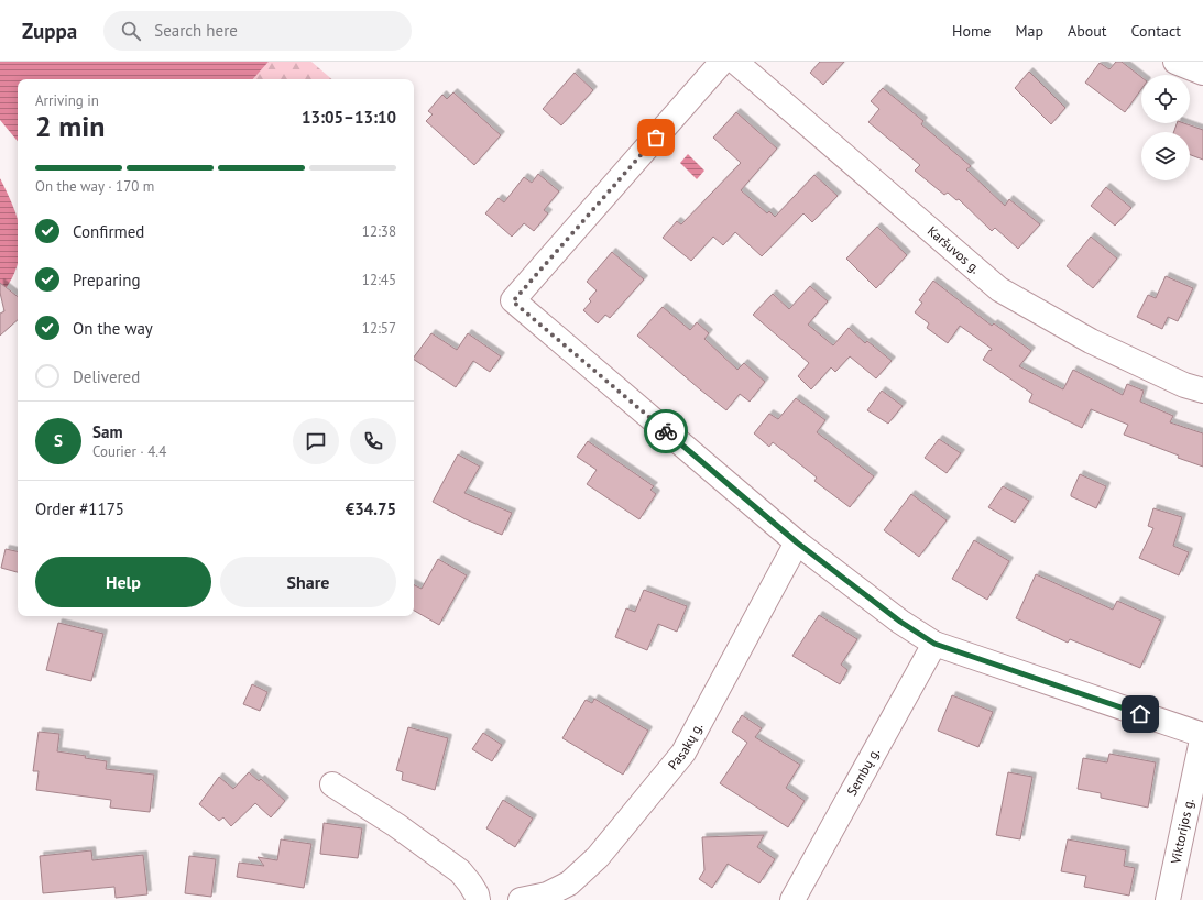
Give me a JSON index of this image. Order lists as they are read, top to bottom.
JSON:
{
  "streets": {
    "street": [
      "Karšuvos g.",
      "Pasakų g.",
      "Sembų g.",
      "Viktorijos g."
    ]
  },
  "page": {
    "header": "Zuppa",
    "search": "Search here",
    "nav": [
      "Home",
      "Map",
      "About",
      "Contact"
    ],
    "heading": ["2 min", "Arriving in", "13:05–13:10"],
    "panel": [
      "Sam",
      "Courier · 4.4",
      "Order #1175",
      "€34.75"
    ],
    "bar": "On the way · 170 m",
    "list": [
      ["Confirmed", "12:38"],
      ["Preparing", "12:45"],
      ["On the way", "12:57"],
      "Delivered"
    ],
    "round": "S",
    "buttons": ["Help", "Share"]
  }
}
